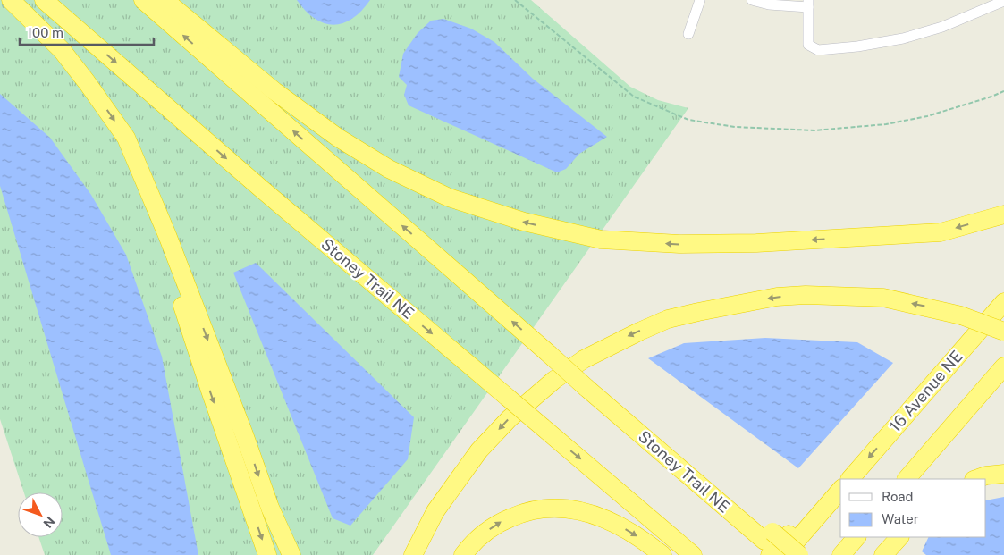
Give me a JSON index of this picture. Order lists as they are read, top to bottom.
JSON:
{
  "streets": {
    "highway": ["Stoney Trail NE", "16 Avenue NE"]
  },
  "legend": ["Road", "Water"],
  "scale_bar": "100 m",
  "north": "bottom right"
}
